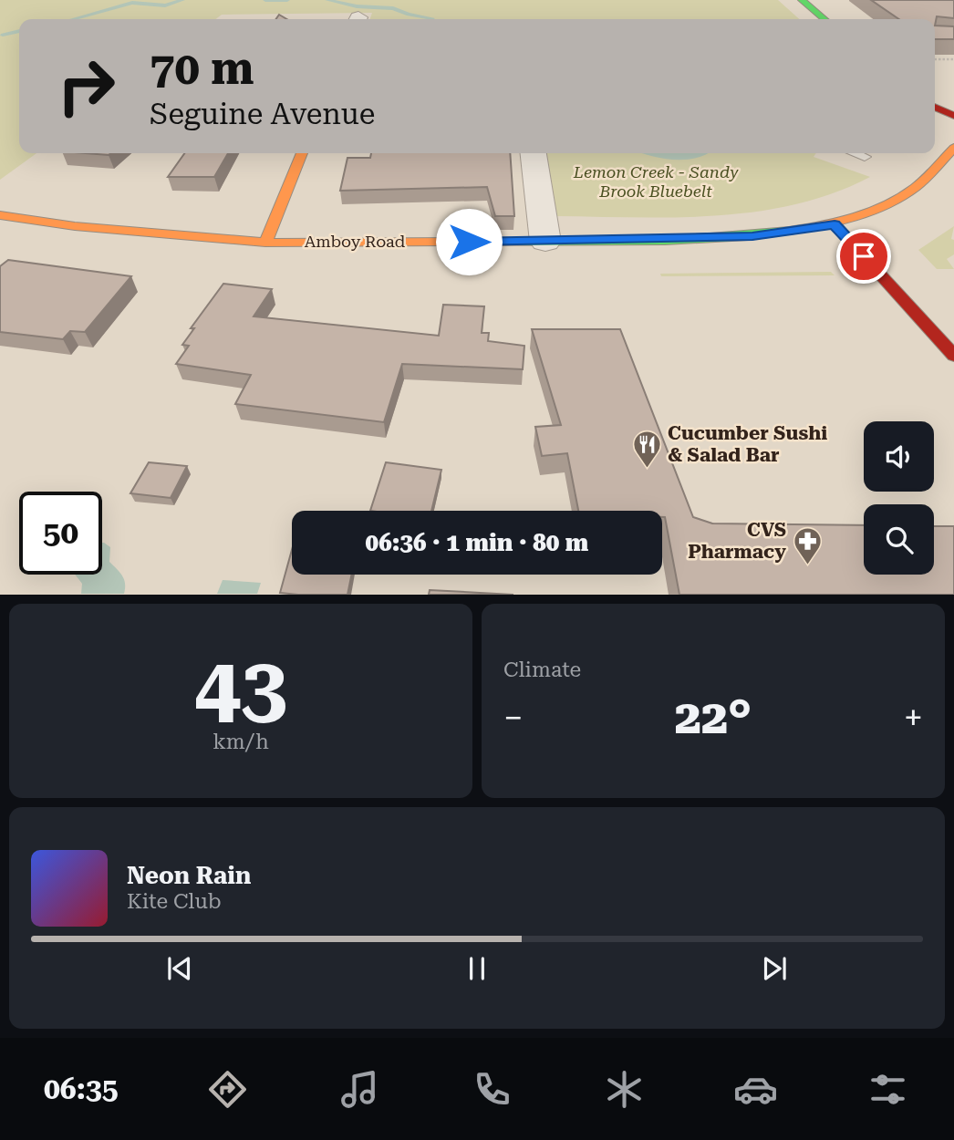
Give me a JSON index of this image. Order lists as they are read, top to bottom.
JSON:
{
  "streets": {
    "main road": ["Amboy Road"]
  },
  "parks": ["Lemon Creek - Sandy Brook Bluebelt"],
  "places": {
    "restaurant": ["Cucumber Sushi & Salad Bar"],
    "pharmacy": ["CVS Pharmacy"]
  },
  "page": {
    "turn": ["70 m", "Seguine Avenue"],
    "limit": "50",
    "trip": "06:36 · 1 min · 80 m",
    "tile": [
      ["43", "km/h"],
      "Climate"
    ],
    "heat": ["−", "22°", "+"],
    "song": ["Neon Rain", "Kite Club"],
    "tabs": "06:35"
  }
}
